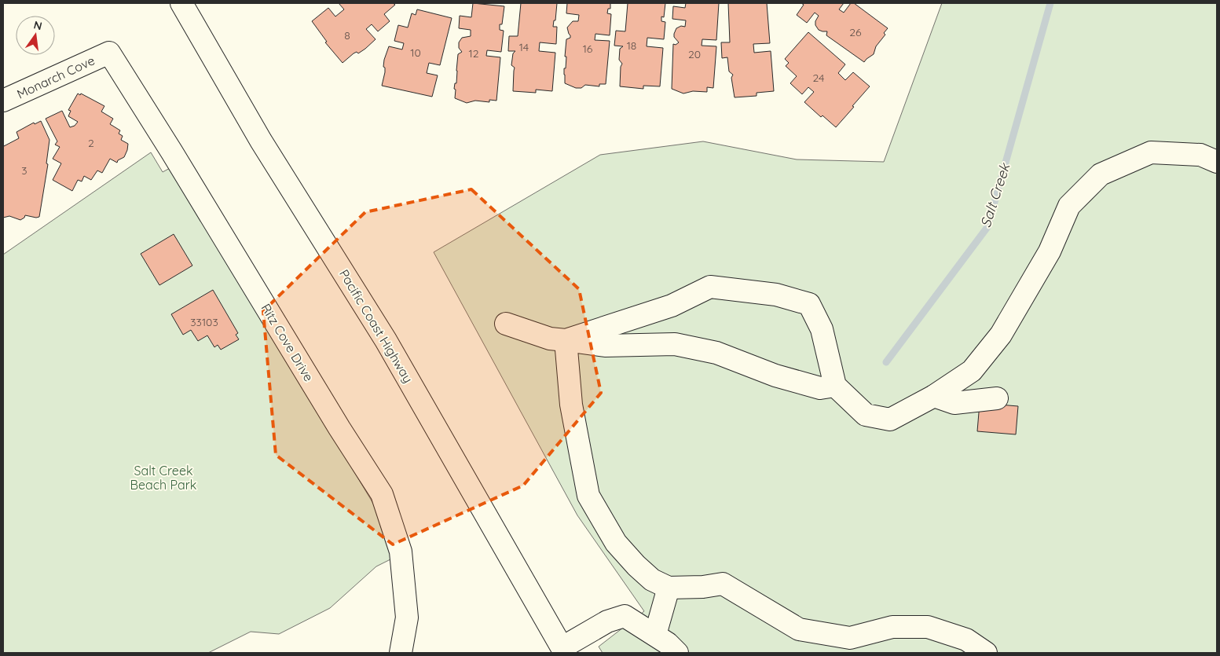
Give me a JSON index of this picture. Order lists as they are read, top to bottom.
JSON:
{
  "streets": {
    "main road": ["Monarch Cove", "Pacific Coast Highway", "Ritz Cove Drive"]
  },
  "crossings": [
    ["Monarch Cove", "Ritz Cove Drive"]
  ],
  "water": ["Salt Creek"],
  "parks": ["Salt Creek Beach Park"],
  "house_numbers": [
    "26",
    "8",
    "18",
    "14",
    "16",
    "10",
    "12",
    "20",
    "24",
    "2",
    "3",
    "33103"
  ],
  "north": "top"
}
